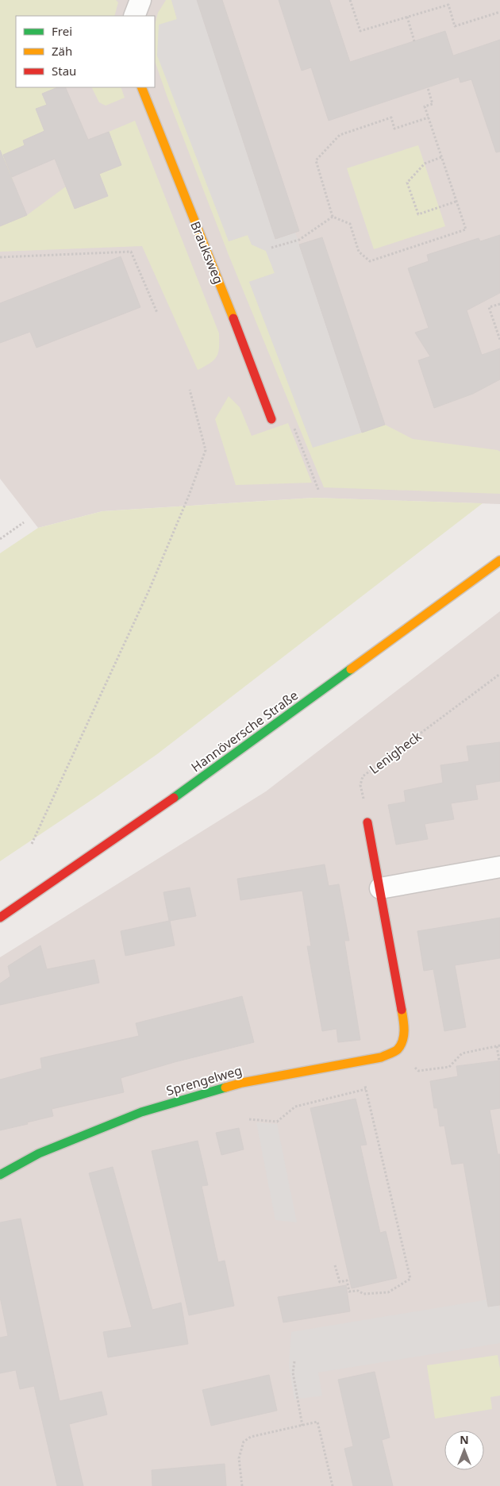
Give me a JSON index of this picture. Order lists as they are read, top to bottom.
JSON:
{
  "streets": {
    "street": ["Brauksweg", "Hannöversche Straße", "Sprengelweg"],
    "path": ["Lenigheck"]
  },
  "legend": ["Frei", "Zäh", "Stau"],
  "north": "top"
}
